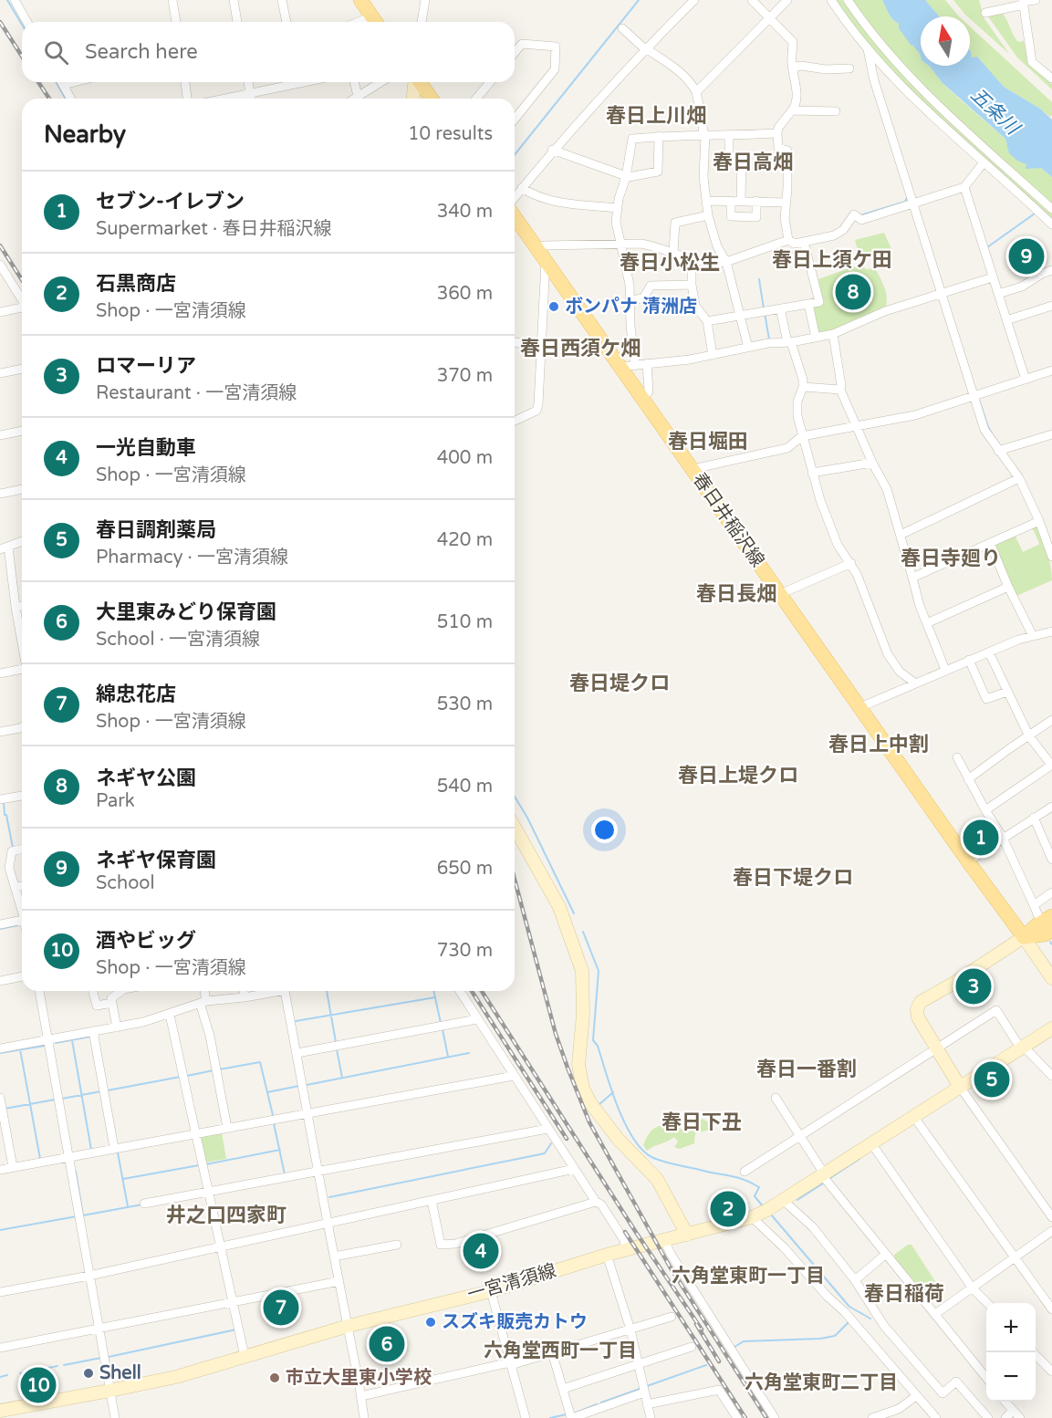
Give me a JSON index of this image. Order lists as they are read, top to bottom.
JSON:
{
  "streets": {
    "main road": ["春日井稲沢線", "一宮清須線"]
  },
  "districts": [
    "春日上川畑",
    "春日高畑",
    "春日上須ケ田",
    "春日小松生",
    "春日西須ケ畑",
    "春日堀田",
    "春日寺廻り",
    "春日長畑",
    "春日堤クロ",
    "春日上中割",
    "春日上堤クロ",
    "春日下堤クロ",
    "春日一番割",
    "春日下丑",
    "井之口四家町",
    "六角堂東町一丁目",
    "春日稲荷",
    "六角堂西町一丁目",
    "六角堂東町二丁目"
  ],
  "water": ["五条川"],
  "places": [
    "ボンパナ 清洲店",
    "スズキ販売カトウ",
    "Shell",
    "市立大里東小学校"
  ],
  "north": "top",
  "page": {
    "search": "Search here",
    "heading": ["Nearby", "10 results"],
    "list": [
      {
        "mark": "1",
        "name": "セブン-イレブン",
        "note": "Supermarket · 春日井稲沢線",
        "value": "340 m"
      },
      {
        "mark": "2",
        "name": "石黒商店",
        "note": "Shop · 一宮清須線",
        "value": "360 m"
      },
      {
        "mark": "3",
        "name": "ロマーリア",
        "note": "Restaurant · 一宮清須線",
        "value": "370 m"
      },
      {
        "mark": "4",
        "name": "一光自動車",
        "note": "Shop · 一宮清須線",
        "value": "400 m"
      },
      {
        "mark": "5",
        "name": "春日調剤薬局",
        "note": "Pharmacy · 一宮清須線",
        "value": "420 m"
      },
      {
        "mark": "6",
        "name": "大里東みどり保育園",
        "note": "School · 一宮清須線",
        "value": "510 m"
      },
      {
        "mark": "7",
        "name": "綿忠花店",
        "note": "Shop · 一宮清須線",
        "value": "530 m"
      },
      {
        "mark": "8",
        "name": "ネギヤ公園",
        "note": "Park",
        "value": "540 m"
      },
      {
        "mark": "9",
        "name": "ネギヤ保育園",
        "note": "School",
        "value": "650 m"
      },
      {
        "mark": "10",
        "name": "酒やビッグ",
        "note": "Shop · 一宮清須線",
        "value": "730 m"
      }
    ],
    "pins": [
      "9",
      "8",
      "1",
      "3",
      "5",
      "2",
      "4",
      "7",
      "6",
      "10"
    ],
    "map_buttons": ["+", "−"]
  }
}
